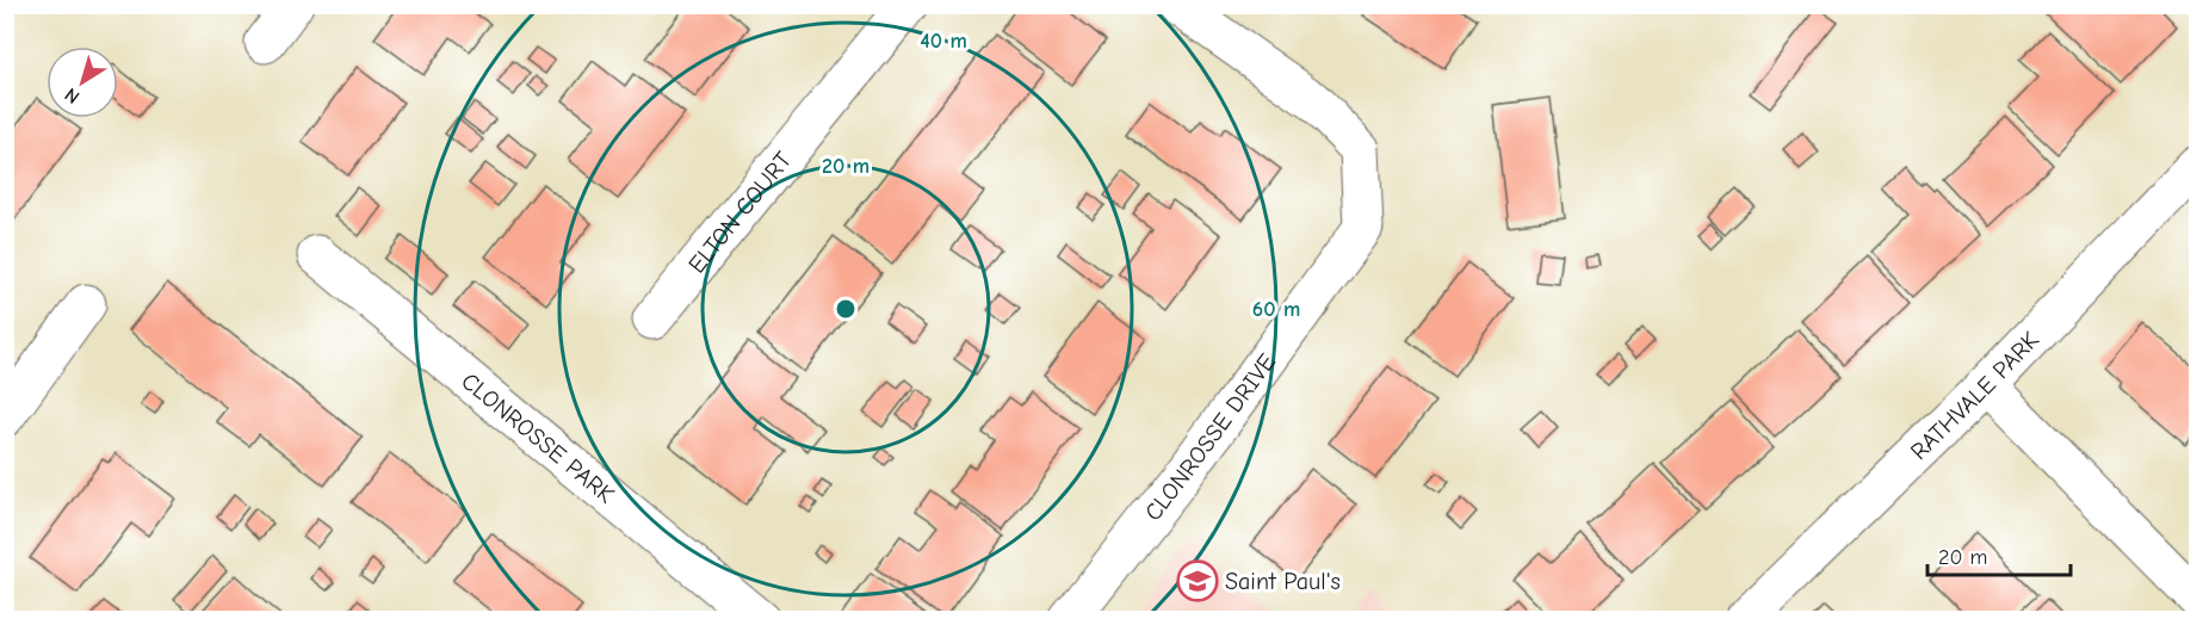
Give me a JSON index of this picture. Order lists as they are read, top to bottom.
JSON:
{
  "streets": {
    "street": [
      "ELTON COURT",
      "RATHVALE PARK",
      "CLONROSSE PARK",
      "CLONROSSE DRIVE"
    ]
  },
  "places": {
    "school or university": ["Saint Paul's"]
  },
  "scale_bar": "20 m",
  "north": "bottom left",
  "rings": ["40 m", "20 m", "60 m"]
}
